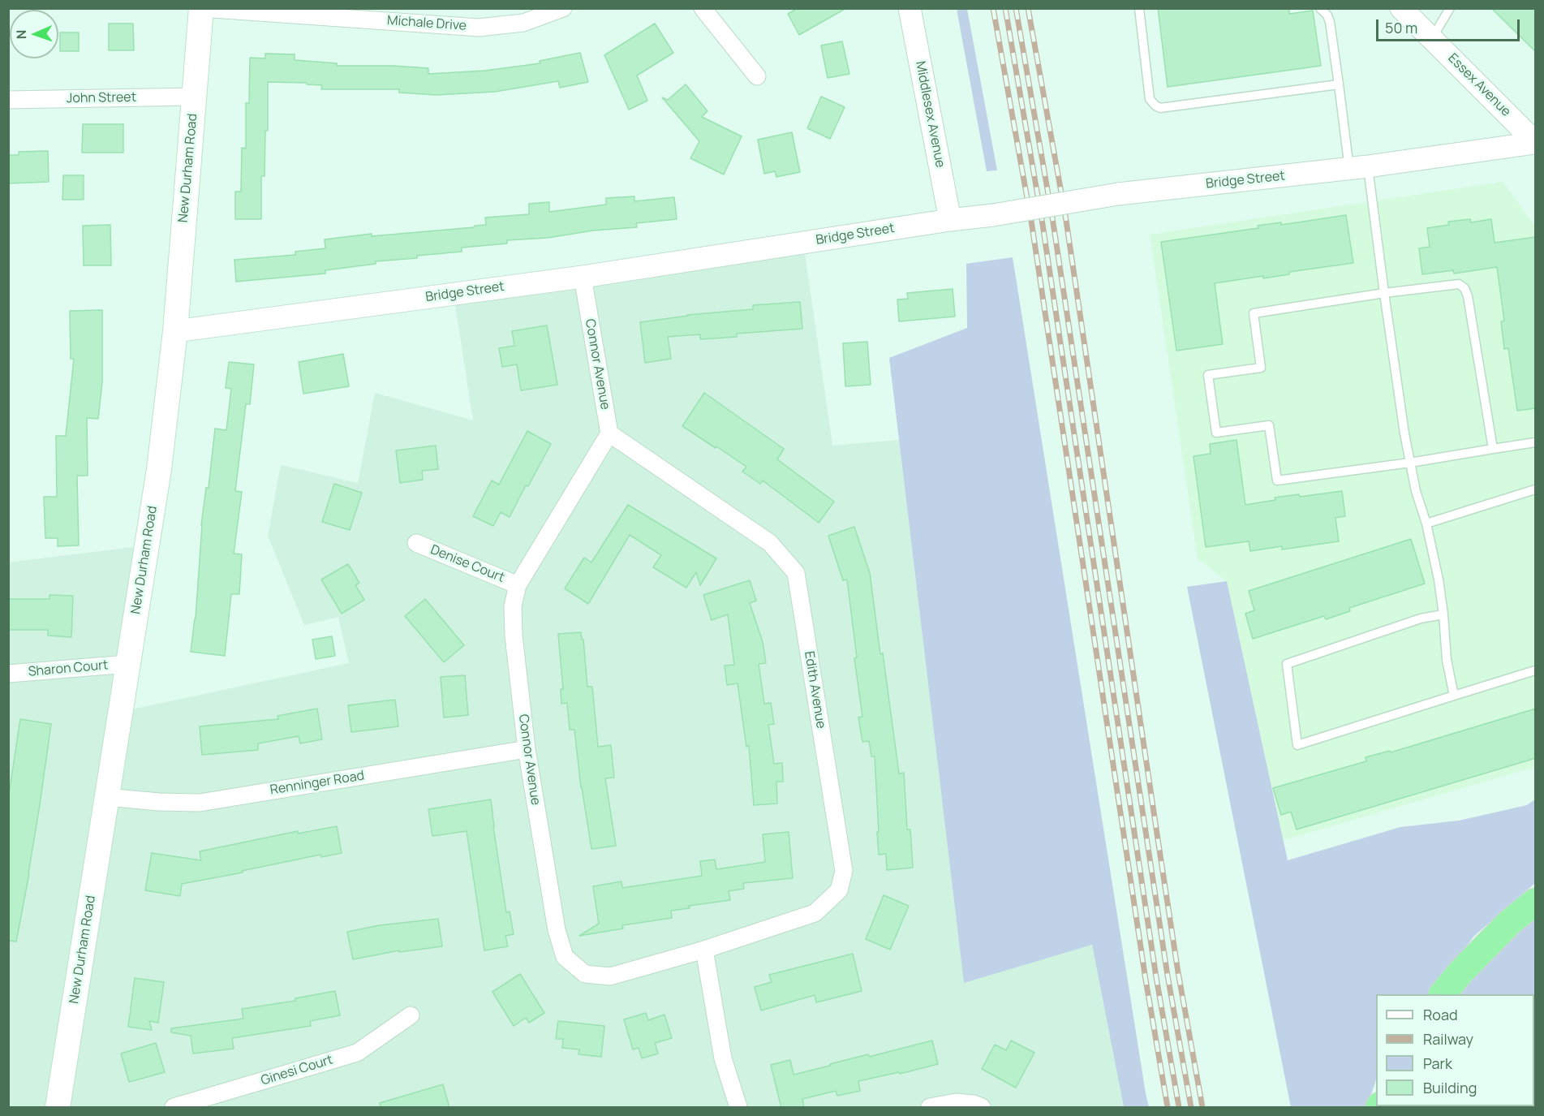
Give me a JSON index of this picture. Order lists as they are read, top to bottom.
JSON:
{
  "streets": {
    "main road": ["New Durham Road"],
    "street": [
      "Michale Drive",
      "Essex Avenue",
      "John Street",
      "Middlesex Avenue",
      "Bridge Street",
      "Connor Avenue",
      "Denise Court",
      "Sharon Court",
      "Edith Avenue",
      "Renninger Road",
      "Ginesi Court"
    ]
  },
  "crossings": [
    ["Michale Drive", "New Durham Road"],
    ["Essex Avenue", "Bridge Street"],
    ["John Street", "New Durham Road"],
    ["Middlesex Avenue", "Bridge Street"],
    ["New Durham Road", "Bridge Street"],
    ["New Durham Road", "Sharon Court"],
    ["New Durham Road", "Renninger Road"],
    ["Bridge Street", "Connor Avenue"],
    ["Connor Avenue", "Denise Court"],
    ["Connor Avenue", "Edith Avenue"],
    ["Connor Avenue", "Renninger Road"]
  ],
  "legend": [
    "Road",
    "Railway",
    "Park",
    "Building"
  ],
  "scale_bar": "50 m",
  "north": "left"
}
